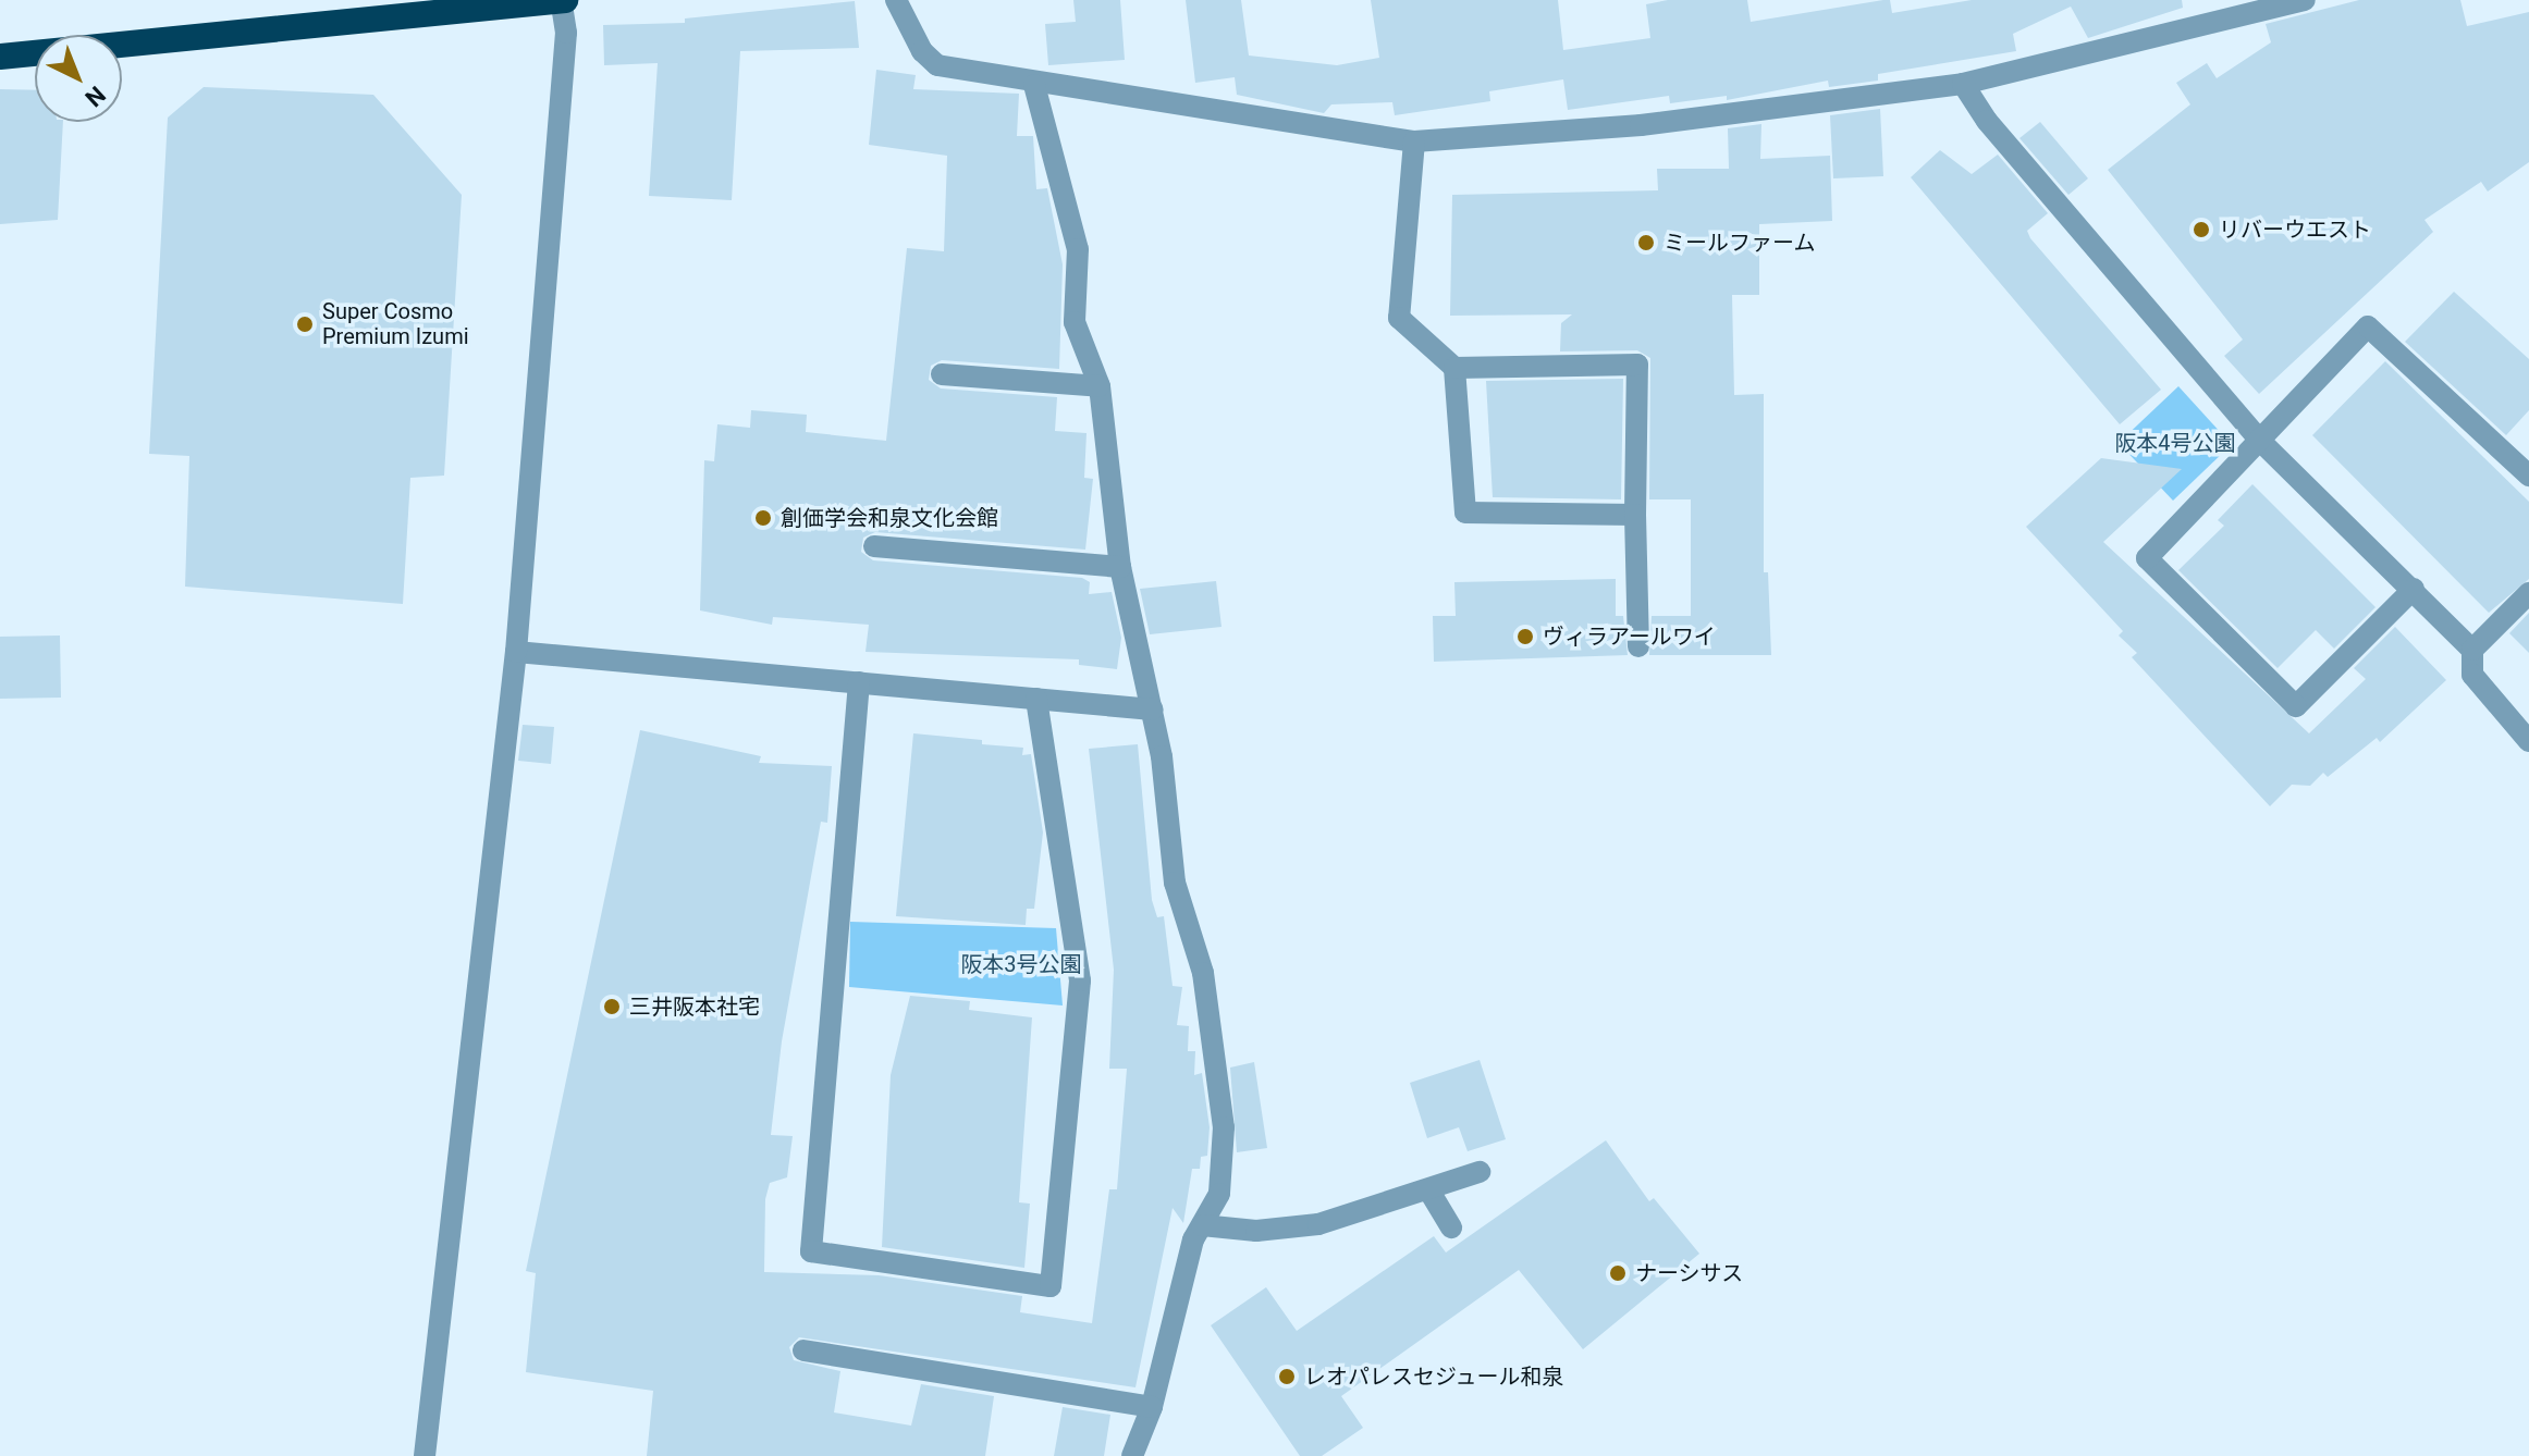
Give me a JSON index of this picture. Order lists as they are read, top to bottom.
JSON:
{
  "parks": ["阪本4号公園", "阪本3号公園"],
  "places": [
    "リバーウエスト",
    "ミールファーム",
    "Super Cosmo Premium Izumi",
    "創価学会和泉文化会館",
    "ヴィラアールワイ",
    "三井阪本社宅",
    "ナーシサス",
    "レオパレスセジュール和泉"
  ],
  "north": "bottom right"
}
